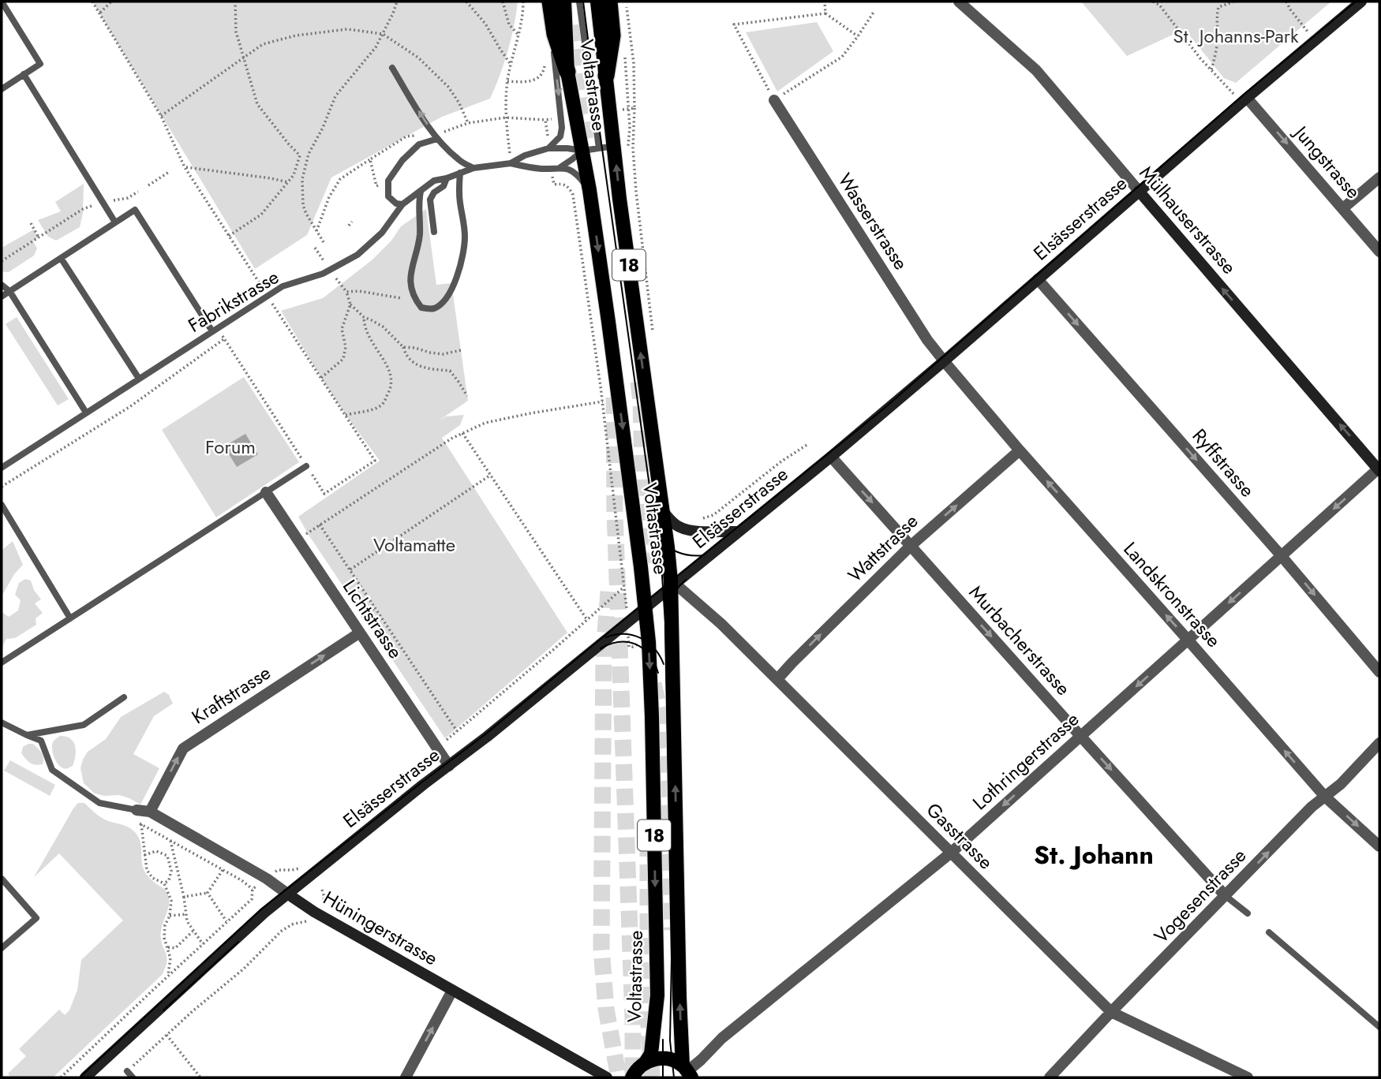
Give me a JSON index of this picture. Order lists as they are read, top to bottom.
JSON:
{
  "streets": {
    "main road": ["Voltastrasse", "18"],
    "street": [
      "Jungstrasse",
      "Elsässerstrasse",
      "Mülhauserstrasse",
      "Wasserstrasse",
      "Ryffstrasse",
      "Wattstrasse",
      "Landskronstrasse",
      "Lichtstrasse",
      "Murbacherstrasse",
      "Kraftstrasse",
      "Lothringerstrasse",
      "Gasstrasse",
      "Vogesenstrasse",
      "Hüningerstrasse"
    ],
    "lane": ["Fabrikstrasse"]
  },
  "crossings": [
    ["Voltastrasse", "Elsässerstrasse"],
    ["Voltastrasse", "18"],
    ["Voltastrasse", "Fabrikstrasse"],
    ["Voltastrasse", "Lothringerstrasse"],
    ["Voltastrasse", "Gasstrasse"],
    ["Jungstrasse", "Elsässerstrasse"],
    ["Elsässerstrasse", "Mülhauserstrasse"],
    ["Elsässerstrasse", "Wasserstrasse"],
    ["Elsässerstrasse", "Ryffstrasse"],
    ["Elsässerstrasse", "Landskronstrasse"],
    ["Elsässerstrasse", "Lichtstrasse"],
    ["Elsässerstrasse", "Murbacherstrasse"],
    ["Elsässerstrasse", "Gasstrasse"],
    ["Elsässerstrasse", "Hüningerstrasse"],
    ["Mülhauserstrasse", "Lothringerstrasse"],
    ["Wasserstrasse", "Landskronstrasse"],
    ["Ryffstrasse", "Lothringerstrasse"],
    ["Wattstrasse", "Landskronstrasse"],
    ["Wattstrasse", "Murbacherstrasse"],
    ["Wattstrasse", "Gasstrasse"],
    ["Landskronstrasse", "Lothringerstrasse"],
    ["Landskronstrasse", "Vogesenstrasse"],
    ["Lichtstrasse", "Kraftstrasse"],
    ["Murbacherstrasse", "Lothringerstrasse"],
    ["Murbacherstrasse", "Vogesenstrasse"],
    ["Kraftstrasse", "Hüningerstrasse"],
    ["Lothringerstrasse", "Gasstrasse"],
    ["Gasstrasse", "Vogesenstrasse"]
  ],
  "one_way": [
    "Jungstrasse",
    "Mülhauserstrasse",
    "Ryffstrasse",
    "Wattstrasse",
    "Murbacherstrasse",
    "Kraftstrasse",
    "Lothringerstrasse"
  ],
  "districts": ["St. Johann"],
  "parks": ["St. Johanns-Park", "Forum", "Voltamatte"]
}
